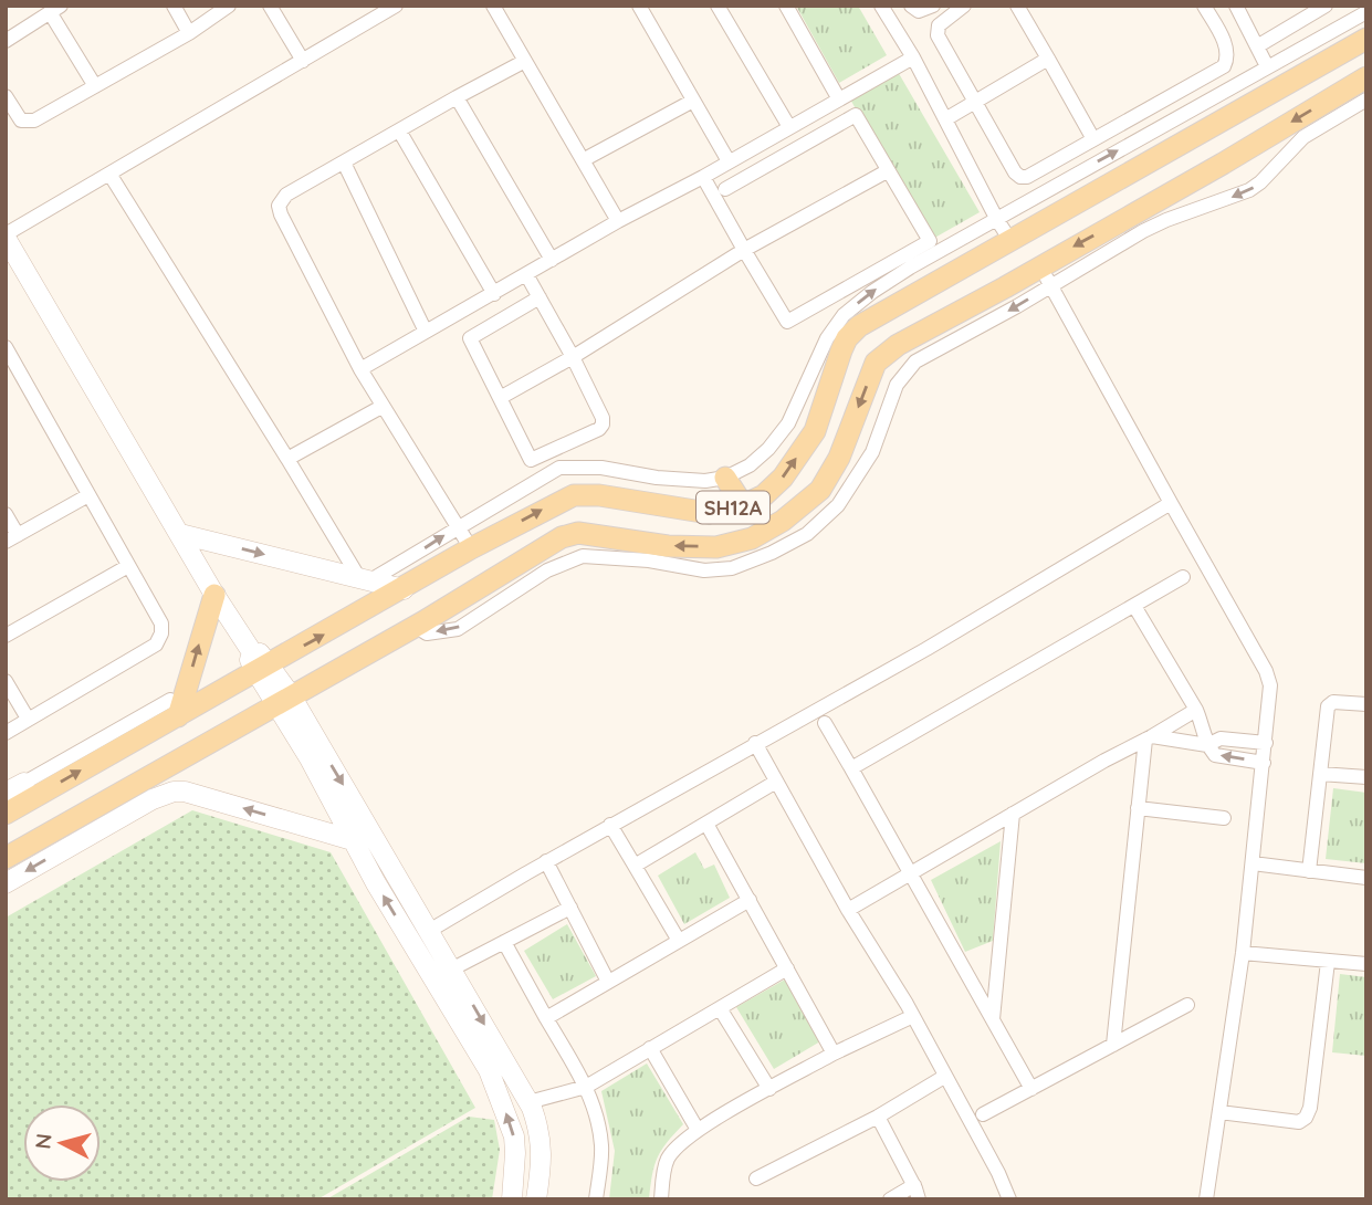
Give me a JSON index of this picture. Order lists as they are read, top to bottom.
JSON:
{
  "streets": {
    "main road": ["SH12A"]
  },
  "north": "left"
}
